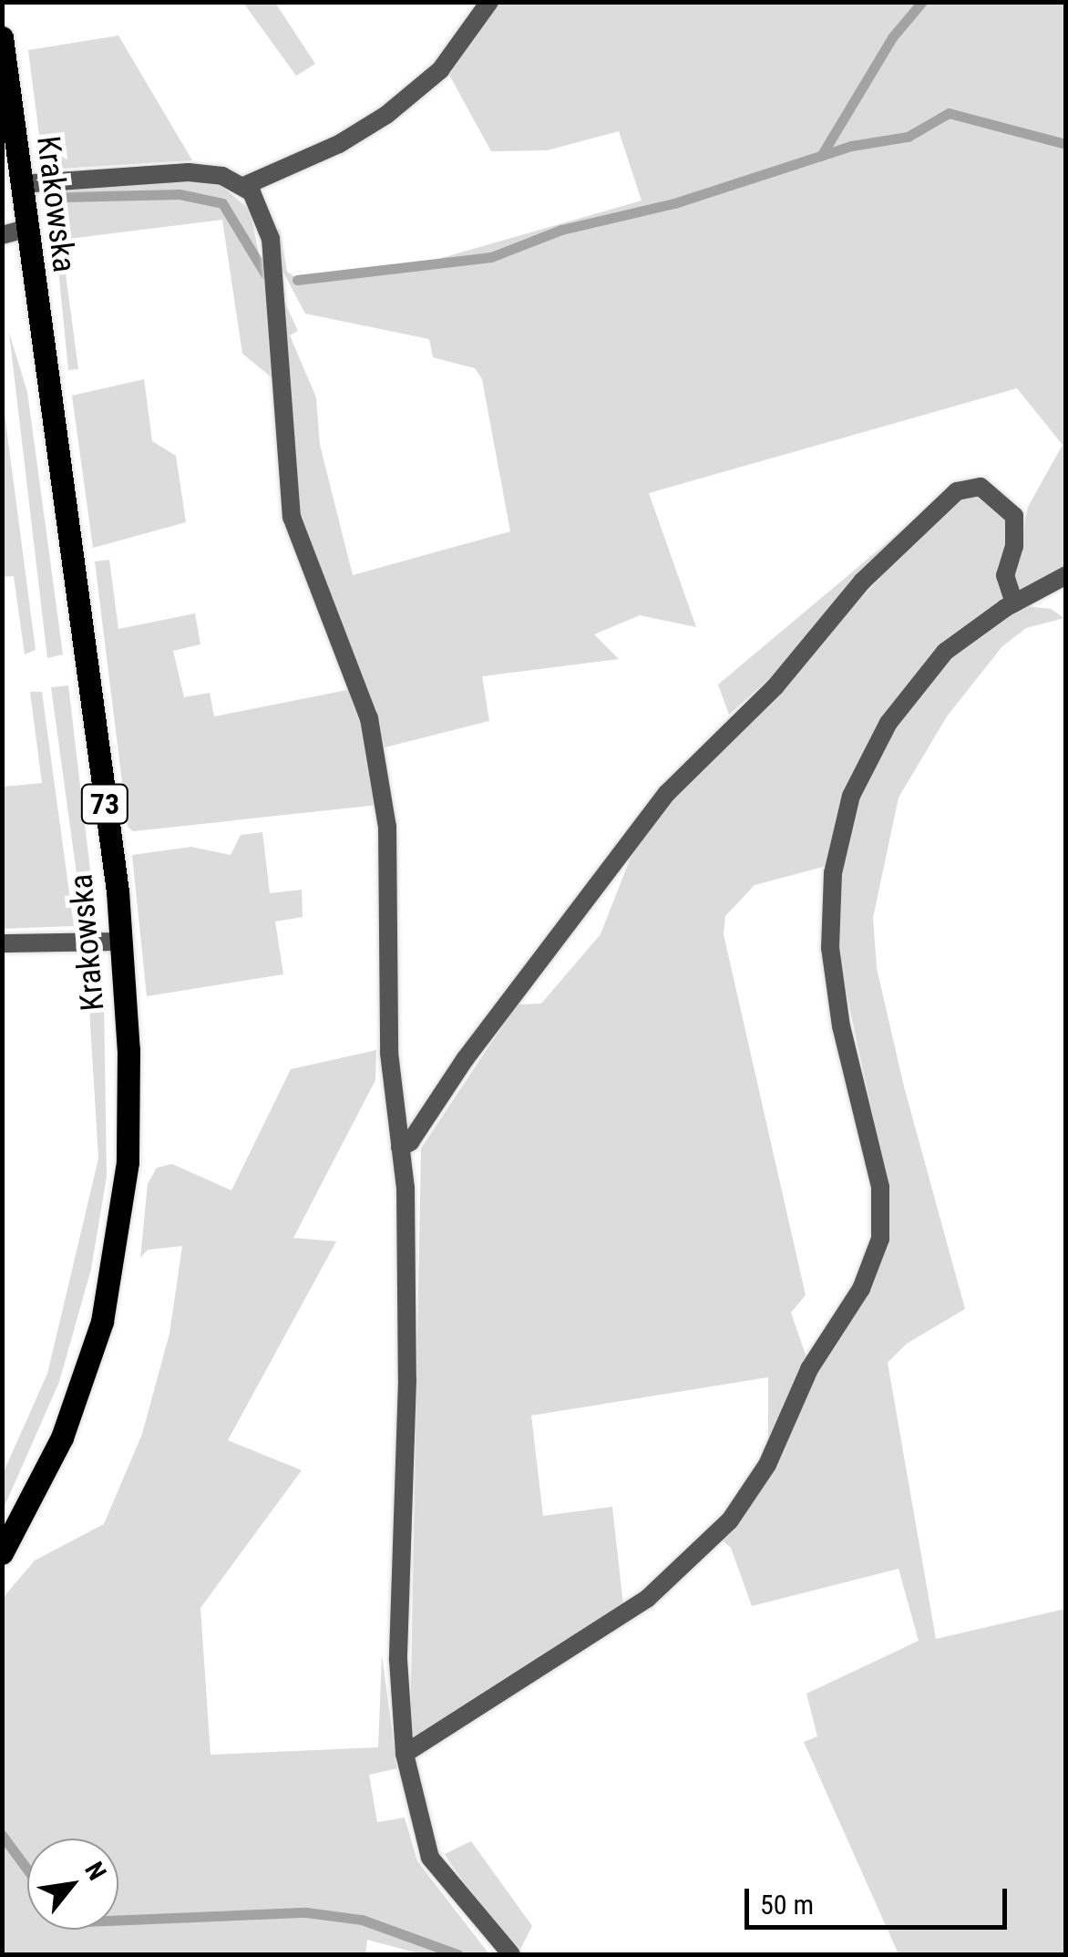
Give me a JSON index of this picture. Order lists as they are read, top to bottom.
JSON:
{
  "streets": {
    "main road": ["Krakowska", "73"]
  },
  "scale_bar": "50 m",
  "north": "top right"
}
